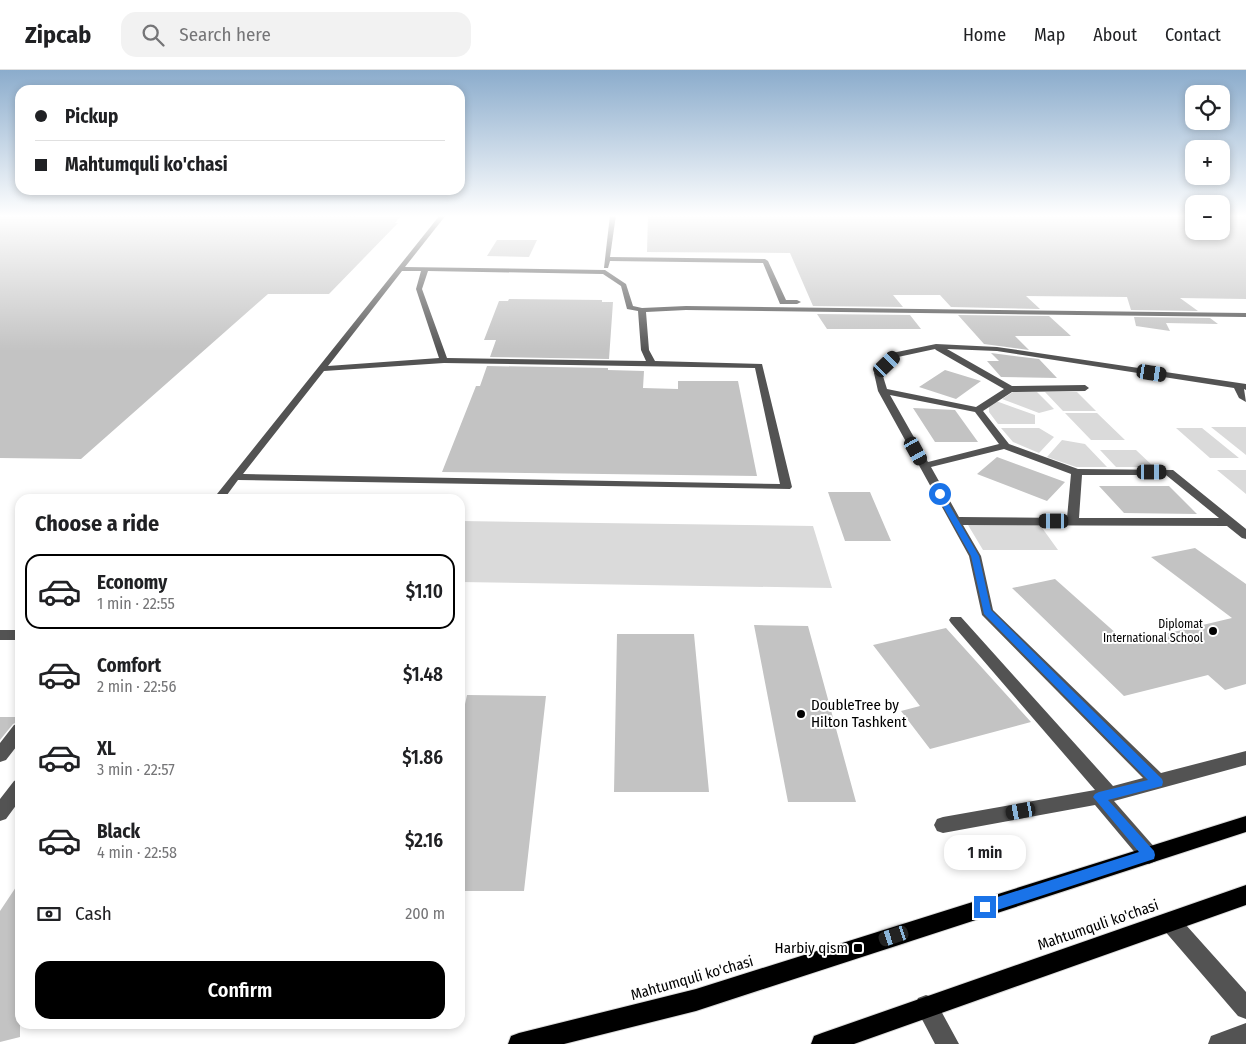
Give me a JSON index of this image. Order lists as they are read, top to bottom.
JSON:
{
  "streets": {
    "main road": ["Mahtumquli ko'chasi"]
  },
  "places": {
    "other": ["Diplomat International School", "DoubleTree by Hilton Tashkent"],
    "transit": ["Harbiy qism"]
  },
  "page": {
    "header": "Zipcab",
    "search": "Search here",
    "nav": [
      "Home",
      "Map",
      "About",
      "Contact"
    ],
    "map_buttons": ["+", "−"],
    "banner": ["Pickup", "Mahtumquli ko'chasi"],
    "heading": "Choose a ride",
    "list": [
      {
        "name": "Economy",
        "note": "1 min · 22:55",
        "value": "$1.10"
      },
      {
        "name": "Comfort",
        "note": "2 min · 22:56",
        "value": "$1.48"
      },
      {
        "name": "XL",
        "note": "3 min · 22:57",
        "value": "$1.86"
      },
      {
        "name": "Black",
        "note": "4 min · 22:58",
        "value": "$2.16"
      }
    ],
    "bubble": "1 min",
    "pay": ["Cash", "200 m"],
    "buttons": "Confirm"
  }
}
